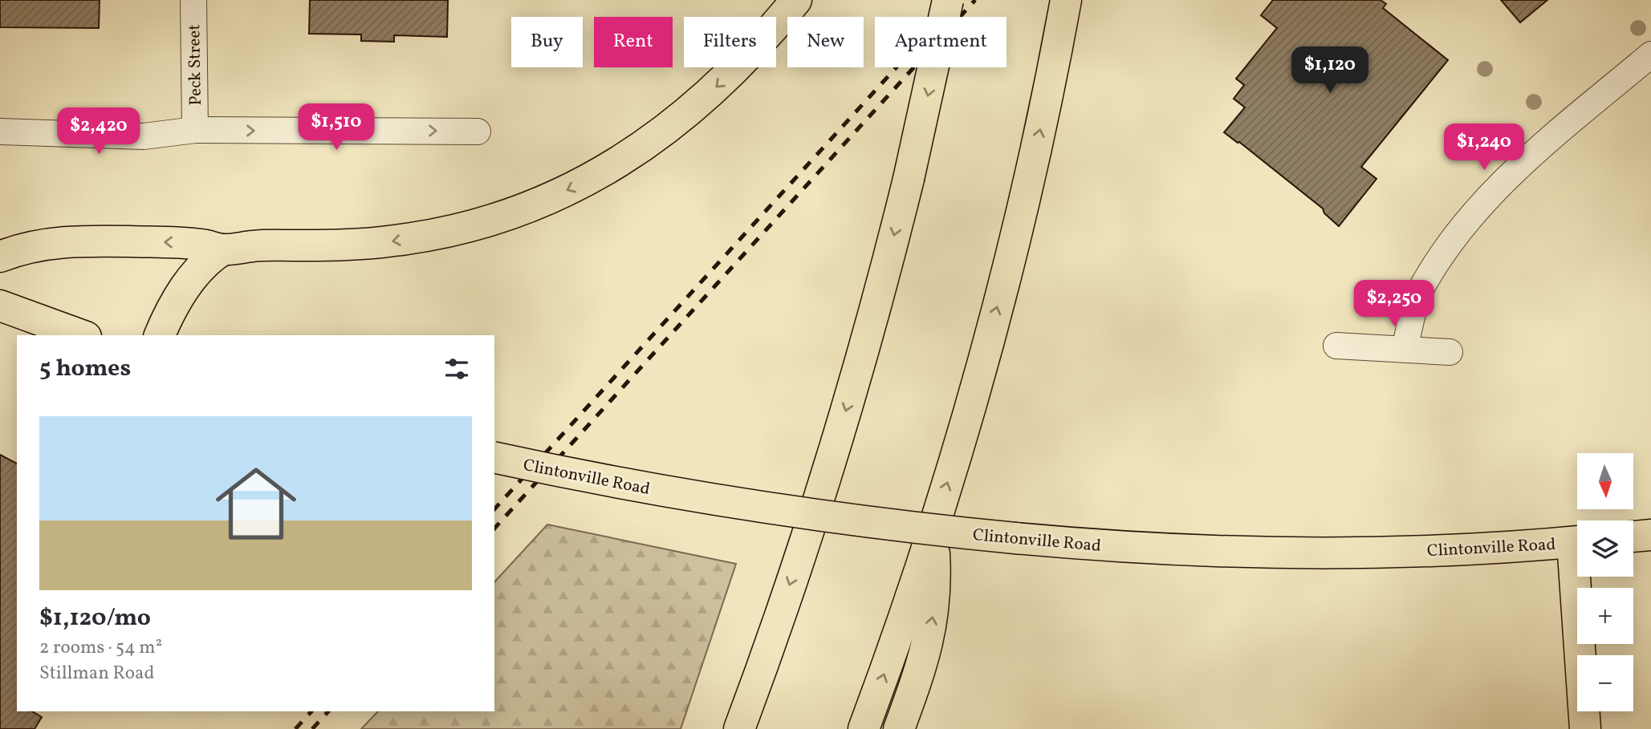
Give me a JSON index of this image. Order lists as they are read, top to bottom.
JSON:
{
  "streets": {
    "main road": ["Clintonville Road"],
    "street": ["Peck Street"]
  },
  "north": "bottom",
  "page": {
    "chip": [
      "Buy",
      "Rent",
      "Filters",
      "New",
      "Apartment"
    ],
    "price": [
      "$1,120",
      "$1,510",
      "$2,420",
      "$1,240",
      "$2,250"
    ],
    "heading": "5 homes",
    "list": [
      {
        "name": "$1,120/mo",
        "note": "2 rooms · 54 m² · Stillman Road"
      }
    ],
    "map_buttons": ["+", "−"]
  }
}
